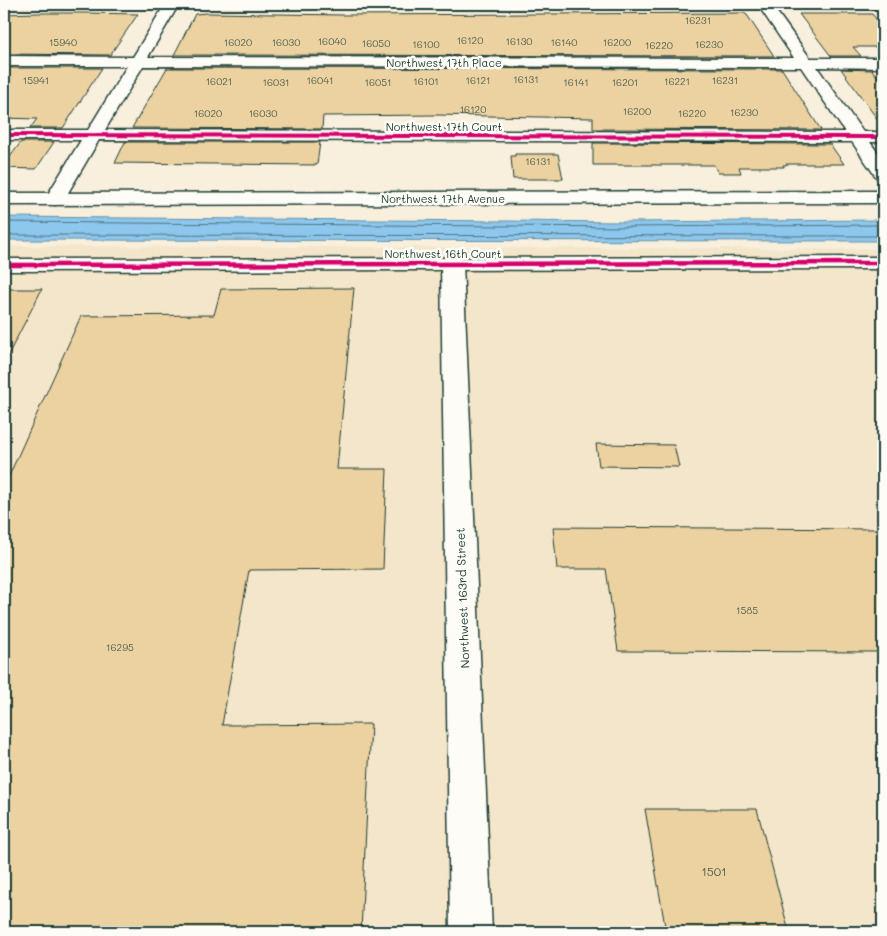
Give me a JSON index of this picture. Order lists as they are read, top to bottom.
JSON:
{
  "streets": {
    "street": [
      "Northwest 17th Place",
      "Northwest 17th Court",
      "Northwest 17th Avenue",
      "Northwest 16th Court",
      "Northwest 163rd Street"
    ]
  },
  "crossings": [
    ["Northwest 16th Court", "Northwest 163rd Street"]
  ],
  "house_numbers": [
    "16231",
    "16120",
    "16040",
    "16130",
    "15940",
    "16020",
    "16030",
    "16140",
    "16200",
    "16050",
    "16100",
    "16230",
    "16220",
    "16131",
    "15941",
    "16041",
    "16121",
    "16231",
    "16021",
    "16101",
    "16221",
    "16031",
    "16051",
    "16141",
    "16201",
    "16120",
    "16200",
    "16230",
    "16020",
    "16030",
    "16220",
    "16131",
    "1585",
    "16295",
    "1501"
  ]
}
